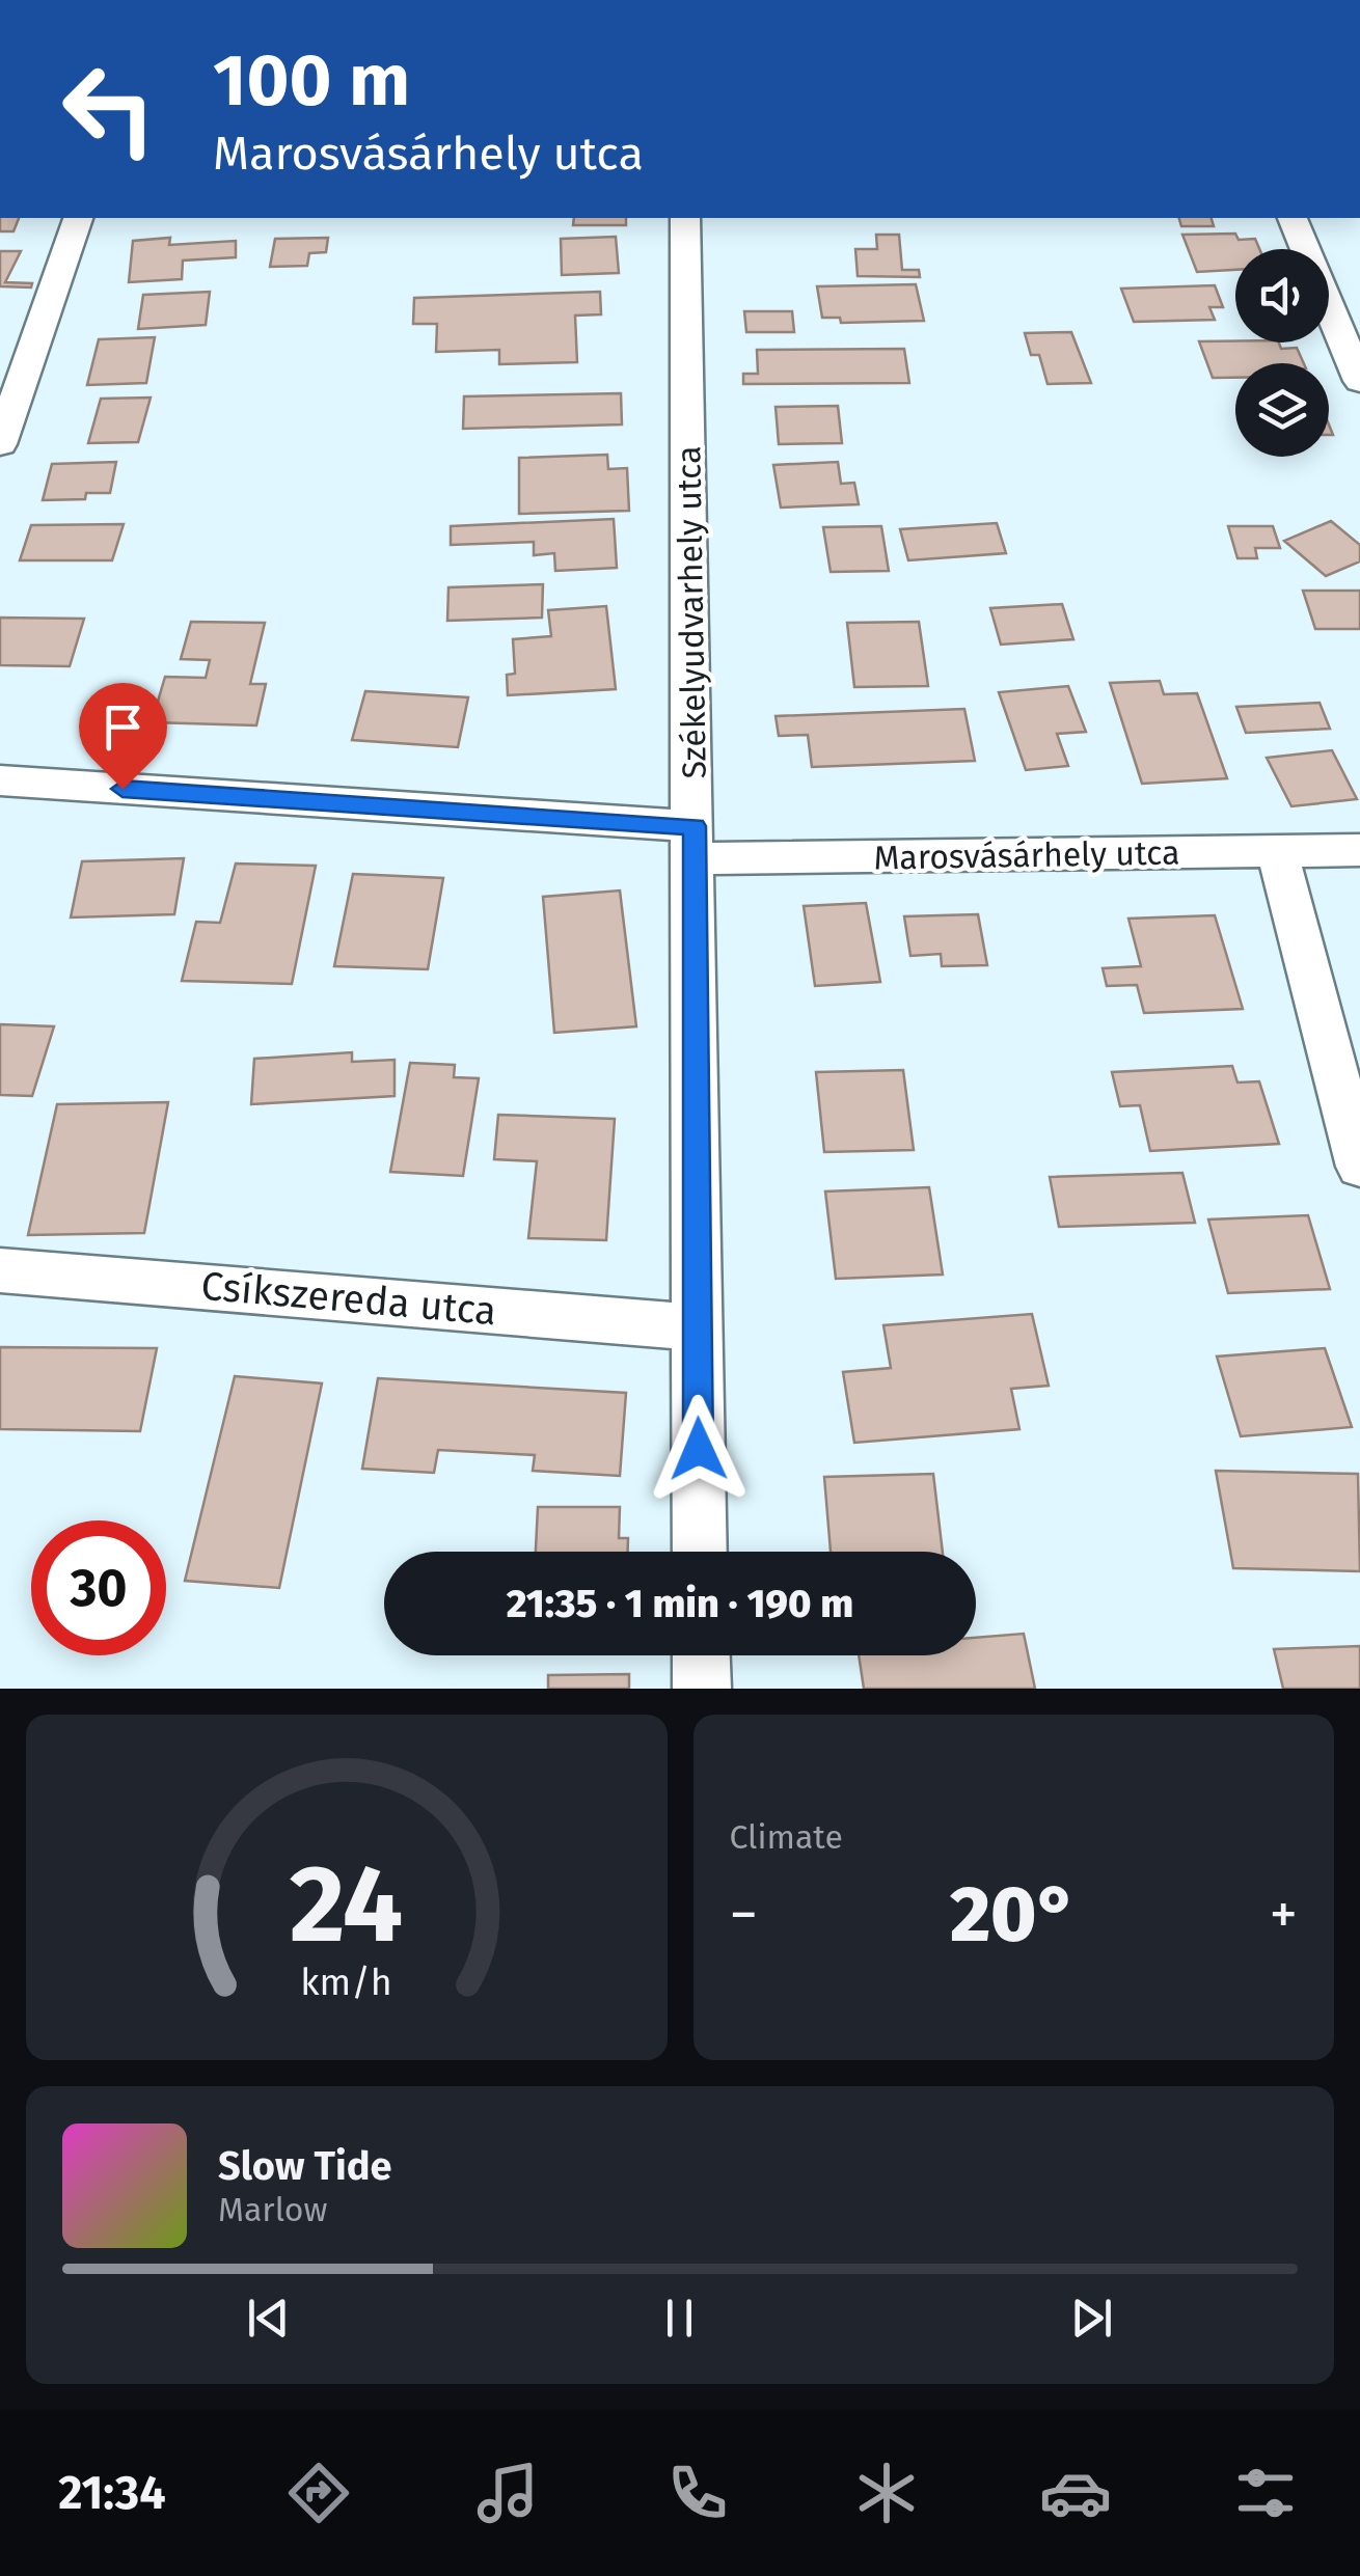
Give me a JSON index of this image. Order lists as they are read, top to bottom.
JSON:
{
  "streets": {
    "street": ["Székelyudvarhely utca", "Marosvásárhely utca", "Csíkszereda utca"]
  },
  "crossings": [
    ["Székelyudvarhely utca", "Marosvásárhely utca"],
    ["Székelyudvarhely utca", "Csíkszereda utca"]
  ],
  "page": {
    "turn": ["100 m", "Marosvásárhely utca"],
    "limit": "30",
    "trip": "21:35 · 1 min · 190 m",
    "tile": "Climate",
    "heat": ["−", "20°", "+"],
    "song": ["Slow Tide", "Marlow"],
    "tabs": "21:34",
    "gauge": ["24", "km/h"]
  }
}
